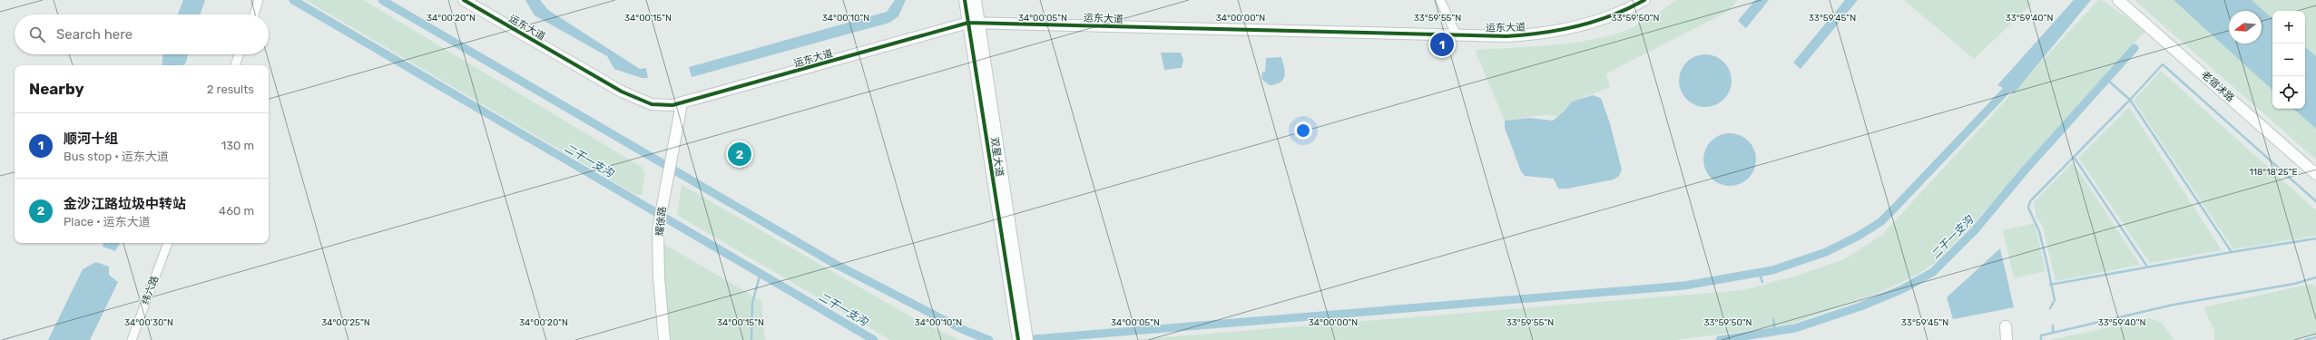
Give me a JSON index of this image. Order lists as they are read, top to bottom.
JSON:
{
  "streets": {
    "street": [
      "运东大道",
      "老宿沭路",
      "双星大道",
      "耀徐路",
      "纬六路"
    ]
  },
  "crossings": [
    ["运东大道", "双星大道"],
    ["运东大道", "耀徐路"]
  ],
  "water": ["二干一支沟"],
  "north": "left",
  "page": {
    "map_buttons": ["+", "−"],
    "search": "Search here",
    "pins": ["1", "2"],
    "heading": ["Nearby", "2 results"],
    "list": [
      {
        "mark": "1",
        "name": "顺河十组",
        "note": "Bus stop · 运东大道",
        "value": "130 m"
      },
      {
        "mark": "2",
        "name": "金沙江路垃圾中转站",
        "note": "Place · 运东大道",
        "value": "460 m"
      }
    ]
  },
  "coordinates": [
    "34°00'20\"N",
    "34°00'15\"N",
    "34°00'10\"N",
    "34°00'05\"N",
    "34°00'00\"N",
    "33°59'55\"N",
    "33°59'50\"N",
    "33°59'45\"N",
    "33°59'40\"N",
    "118°18'25\"E",
    "34°00'30\"N",
    "34°00'25\"N"
  ]
}
